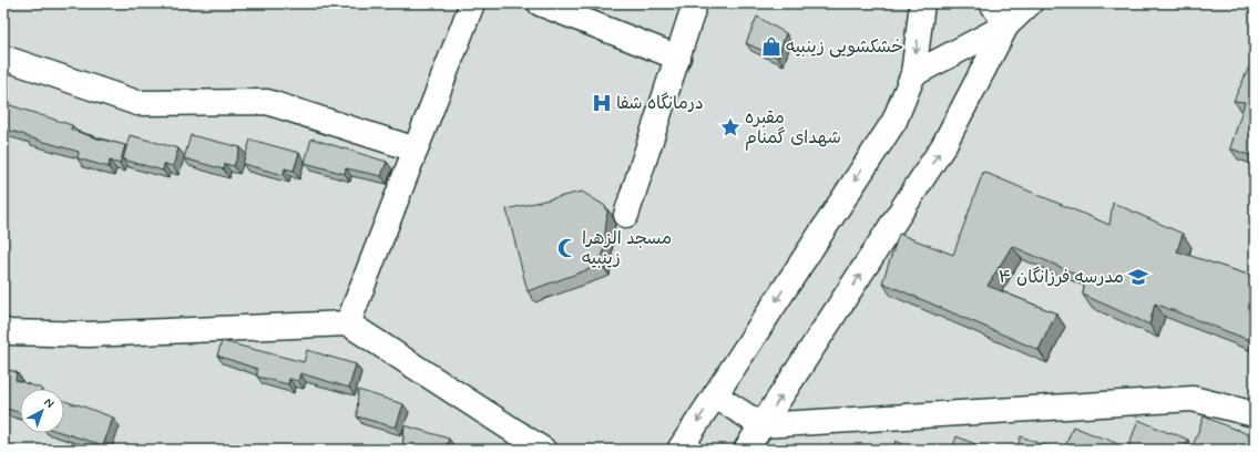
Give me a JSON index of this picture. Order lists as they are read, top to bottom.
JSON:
{
  "places": {
    "shop": ["خشکشویی زینبیه"],
    "hospital": ["درمانگاه شفا"],
    "place": ["مقبره شهدای گمنام"],
    "mosque": ["مسجد الزهرا زینبیه"],
    "school or university": ["مدرسه فرزانگان ۴"]
  },
  "north": "top right"
}
